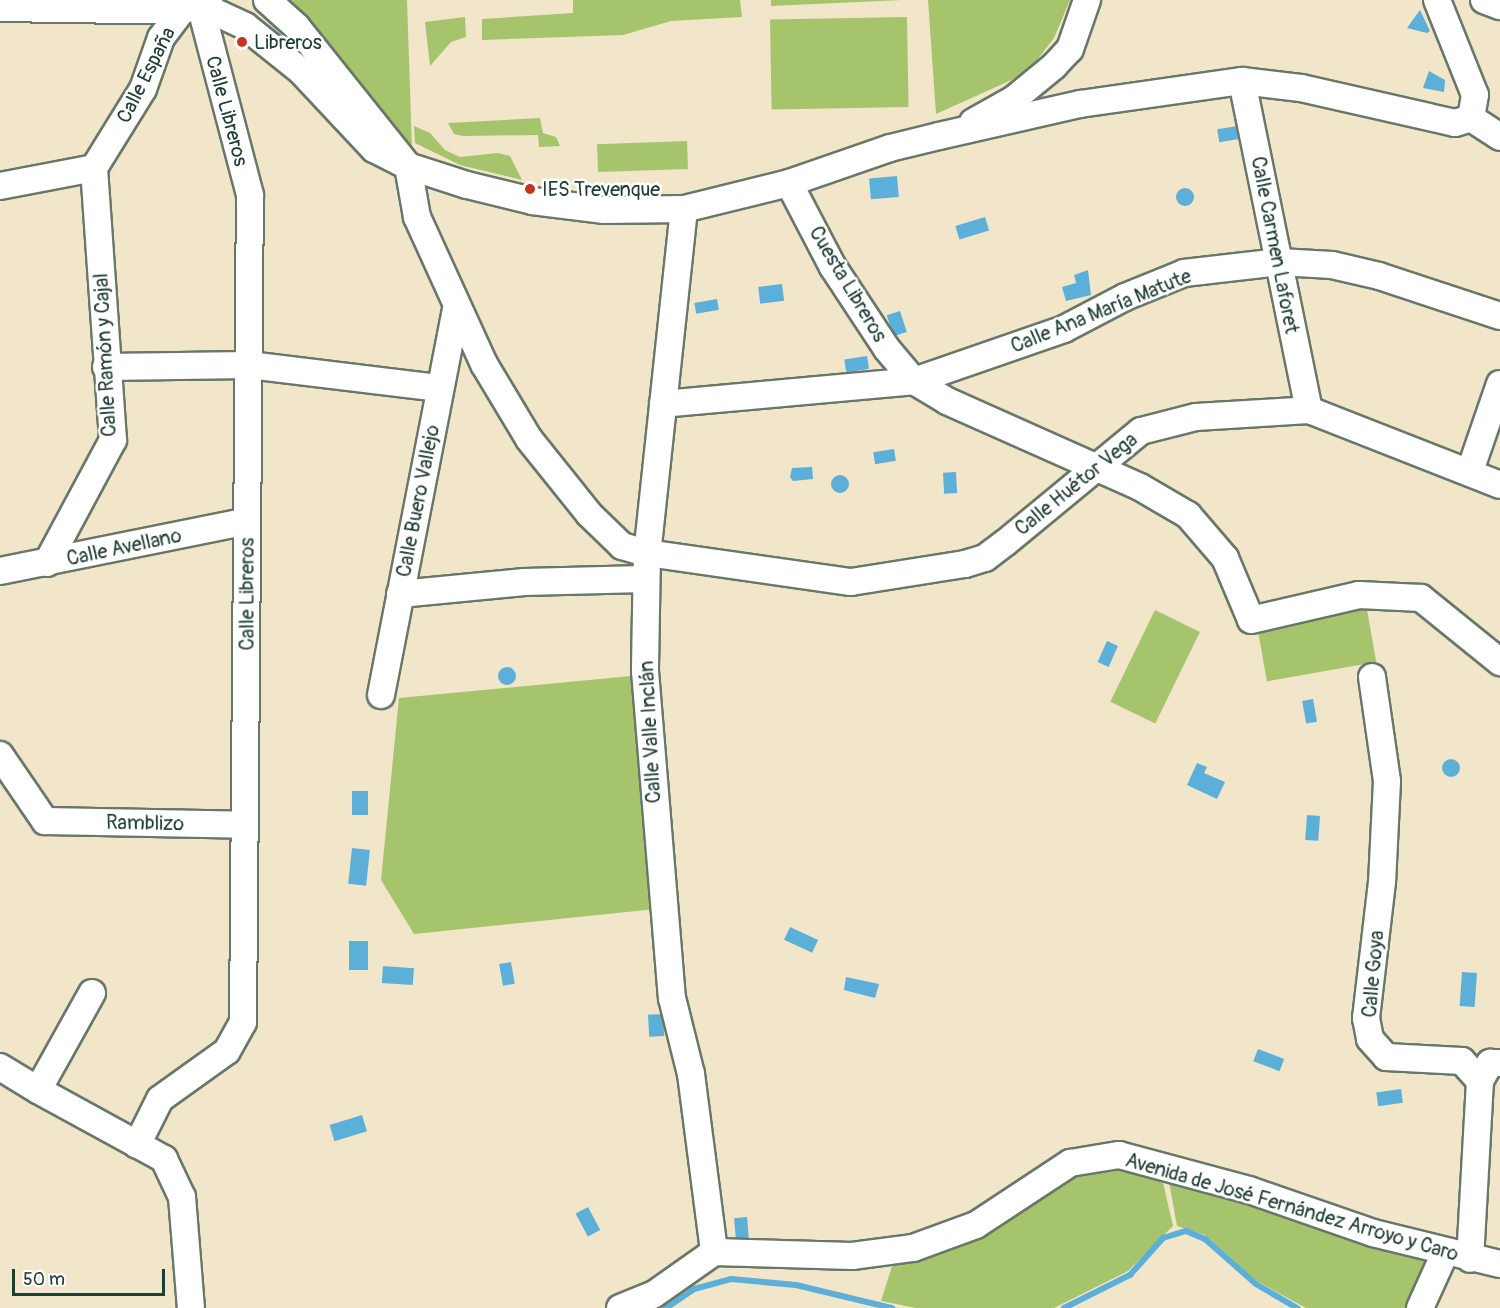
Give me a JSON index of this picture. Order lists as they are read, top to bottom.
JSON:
{
  "streets": {
    "street": [
      "Calle España",
      "Calle Libreros",
      "Calle Carmen Laforet",
      "Cuesta Libreros",
      "Calle Ana María Matute",
      "Calle Ramón y Cajal",
      "Calle Huétor Vega",
      "Calle Buero Vallejo",
      "Calle Avellano",
      "Calle Valle Inclán",
      "Ramblizo",
      "Calle Goya",
      "Avenida de José Fernández Arroyo y Caro"
    ]
  },
  "crossings": [
    ["Calle España", "Calle Libreros"],
    ["Calle España", "Calle Ramón y Cajal"],
    ["Calle Libreros", "Calle Avellano"],
    ["Calle Libreros", "Ramblizo"],
    ["Calle Carmen Laforet", "Calle Ana María Matute"],
    ["Calle Carmen Laforet", "Calle Huétor Vega"],
    ["Cuesta Libreros", "Calle Ana María Matute"],
    ["Cuesta Libreros", "Calle Huétor Vega"],
    ["Calle Ana María Matute", "Calle Valle Inclán"],
    ["Calle Ramón y Cajal", "Calle Avellano"],
    ["Calle Huétor Vega", "Calle Buero Vallejo"],
    ["Calle Huétor Vega", "Calle Valle Inclán"],
    ["Calle Valle Inclán", "Avenida de José Fernández Arroyo y Caro"]
  ],
  "places": ["Libreros", "IES Trevenque"],
  "scale_bar": "50 m"
}
